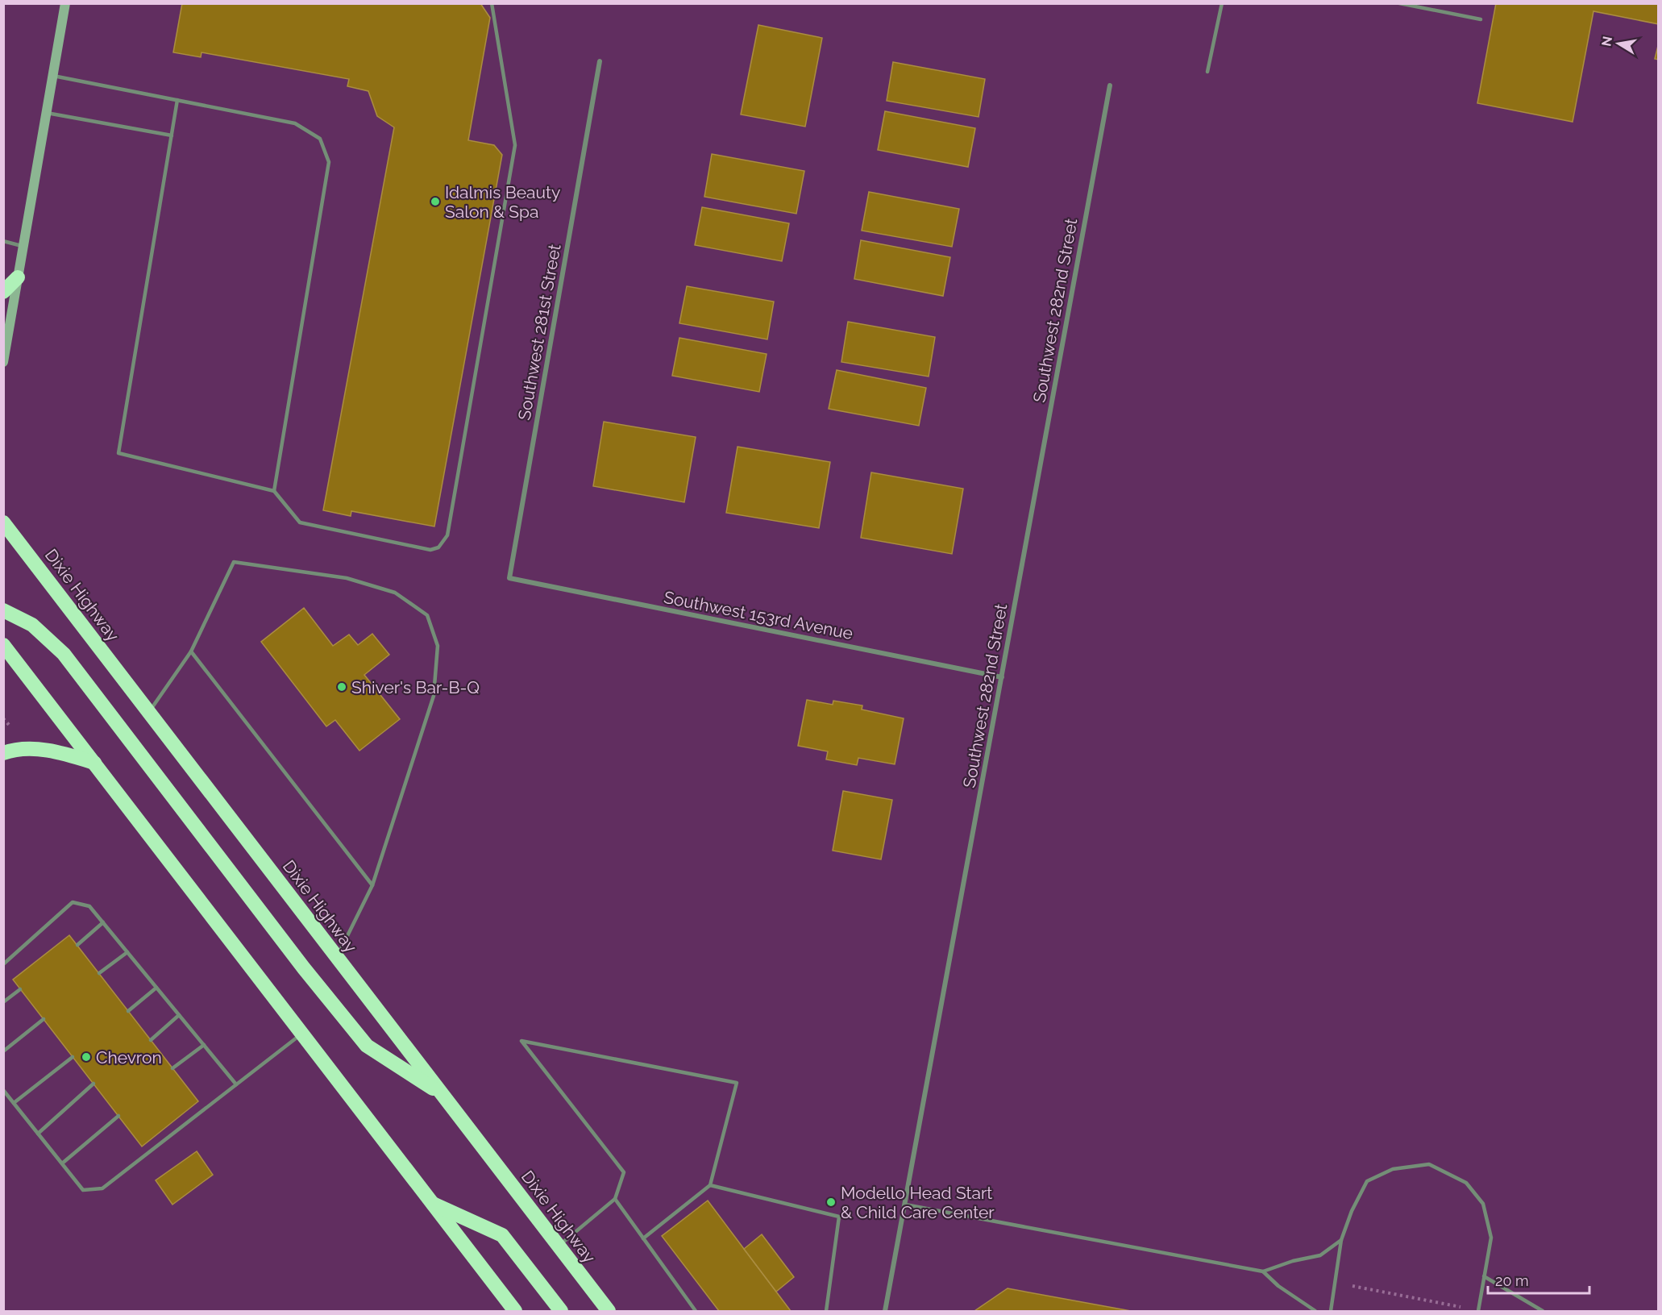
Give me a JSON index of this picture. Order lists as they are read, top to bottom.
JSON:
{
  "streets": {
    "highway": ["Dixie Highway"],
    "street": ["Southwest 282nd Street", "Southwest 281st Street", "Southwest 153rd Avenue"]
  },
  "crossings": [
    ["Southwest 282nd Street", "Southwest 153rd Avenue"],
    ["Southwest 281st Street", "Southwest 153rd Avenue"]
  ],
  "places": [
    "Idalmis Beauty Salon & Spa",
    "Shiver's Bar-B-Q",
    "Chevron",
    "Modello Head Start & Child Care Center"
  ],
  "scale_bar": "20 m",
  "north": "left"
}
